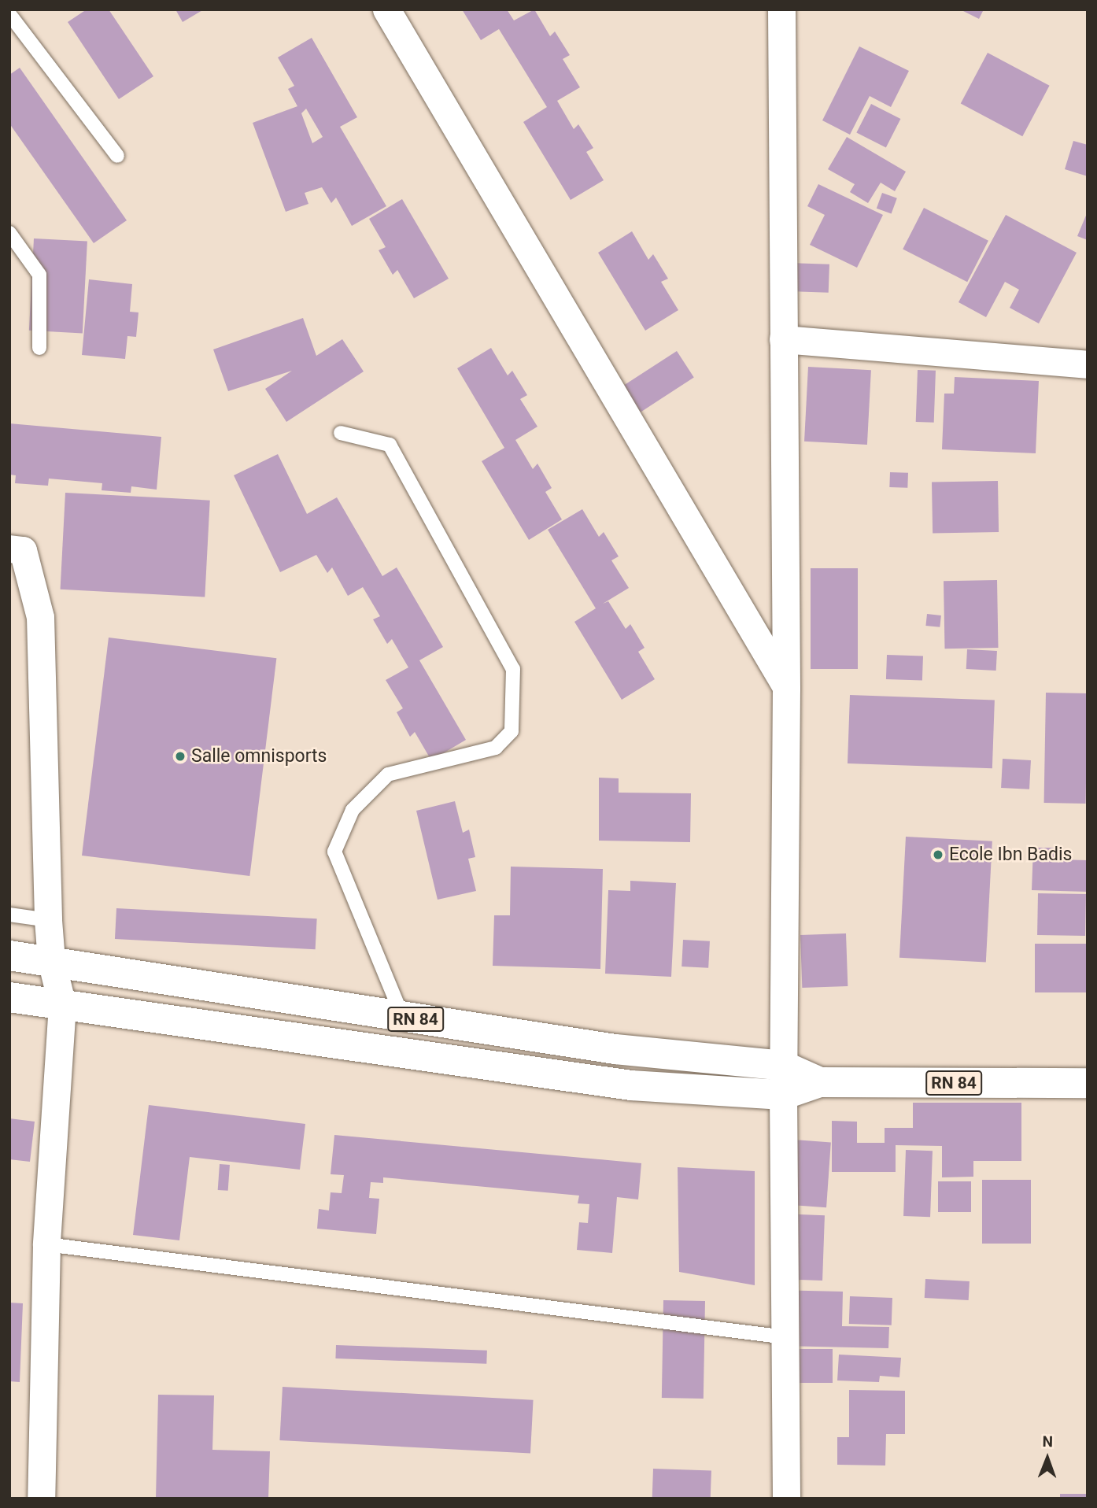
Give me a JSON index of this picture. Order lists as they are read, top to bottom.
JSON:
{
  "streets": {
    "main road": ["RN 84"]
  },
  "places": ["Salle omnisports", "Ecole Ibn Badis"],
  "north": "top"
}
